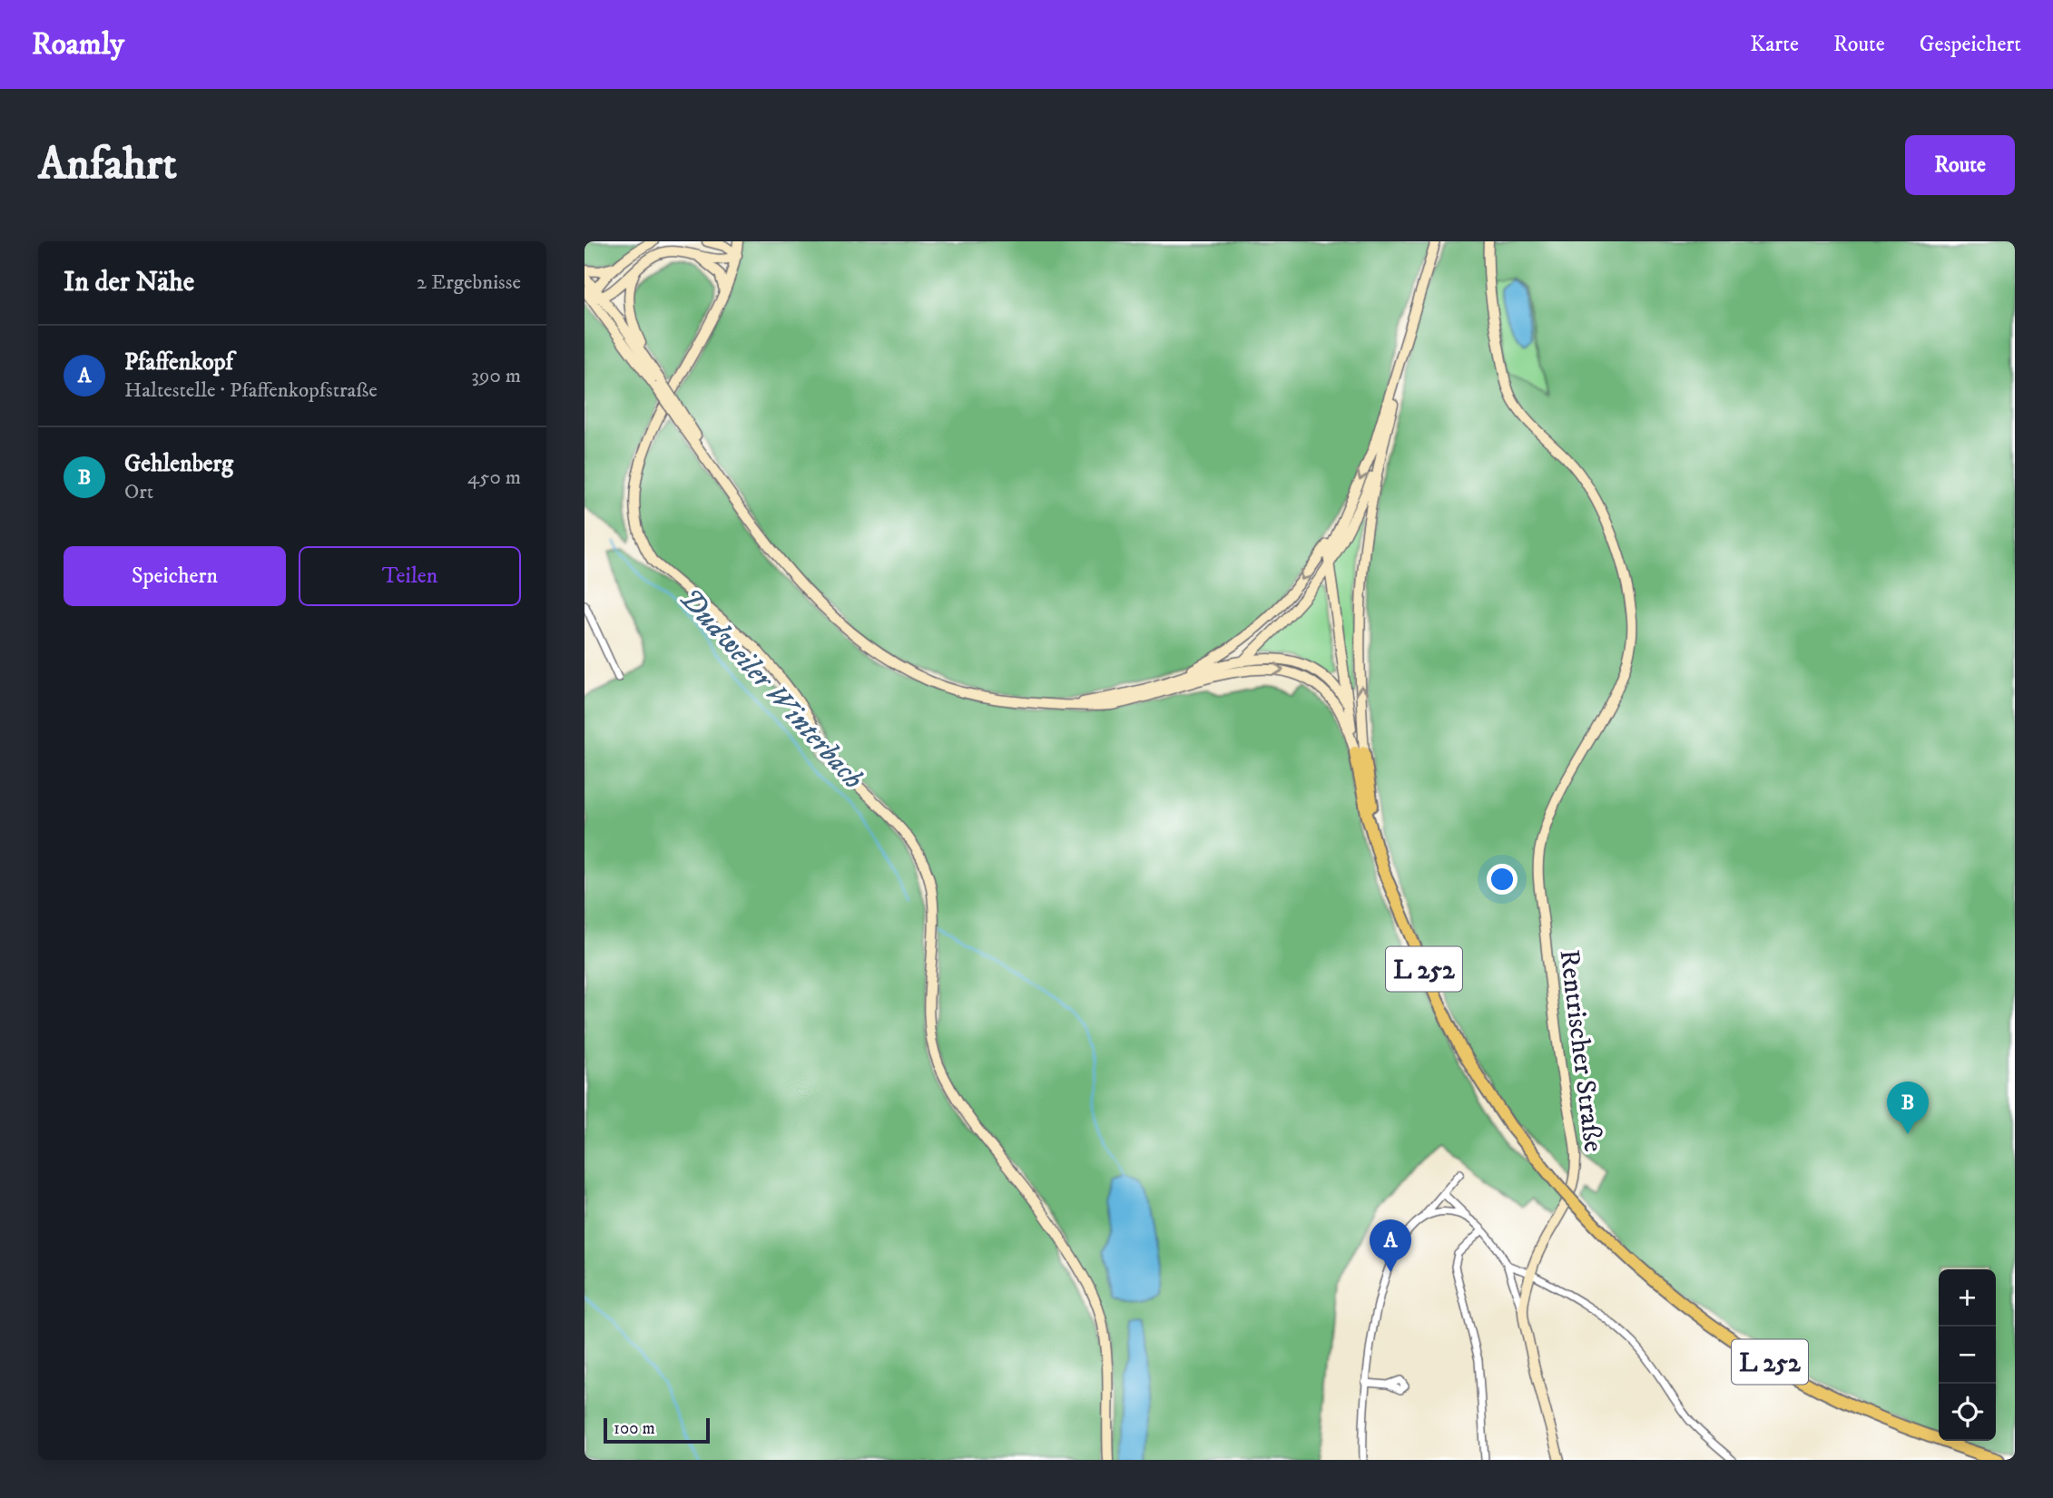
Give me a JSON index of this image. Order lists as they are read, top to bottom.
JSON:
{
  "streets": {
    "highway": ["L 252"],
    "main road": ["Rentrischer Straße"]
  },
  "water": ["Dudweiler Winterbach"],
  "scale_bar": "100 m",
  "page": {
    "header": "Roamly",
    "nav": ["Karte", "Route", "Gespeichert"],
    "buttons": [
      "Route",
      ["Speichern", "Teilen"]
    ],
    "title": "Anfahrt",
    "heading": ["In der Nähe", "2 Ergebnisse"],
    "list": [
      {
        "mark": "A",
        "name": "Pfaffenkopf",
        "note": "Haltestelle · Pfaffenkopfstraße",
        "value": "390 m"
      },
      {
        "mark": "B",
        "name": "Gehlenberg",
        "note": "Ort",
        "value": "450 m"
      }
    ],
    "pins": ["B", "A"],
    "map_buttons": ["+", "−"],
    "scale": "100 m"
  }
}
